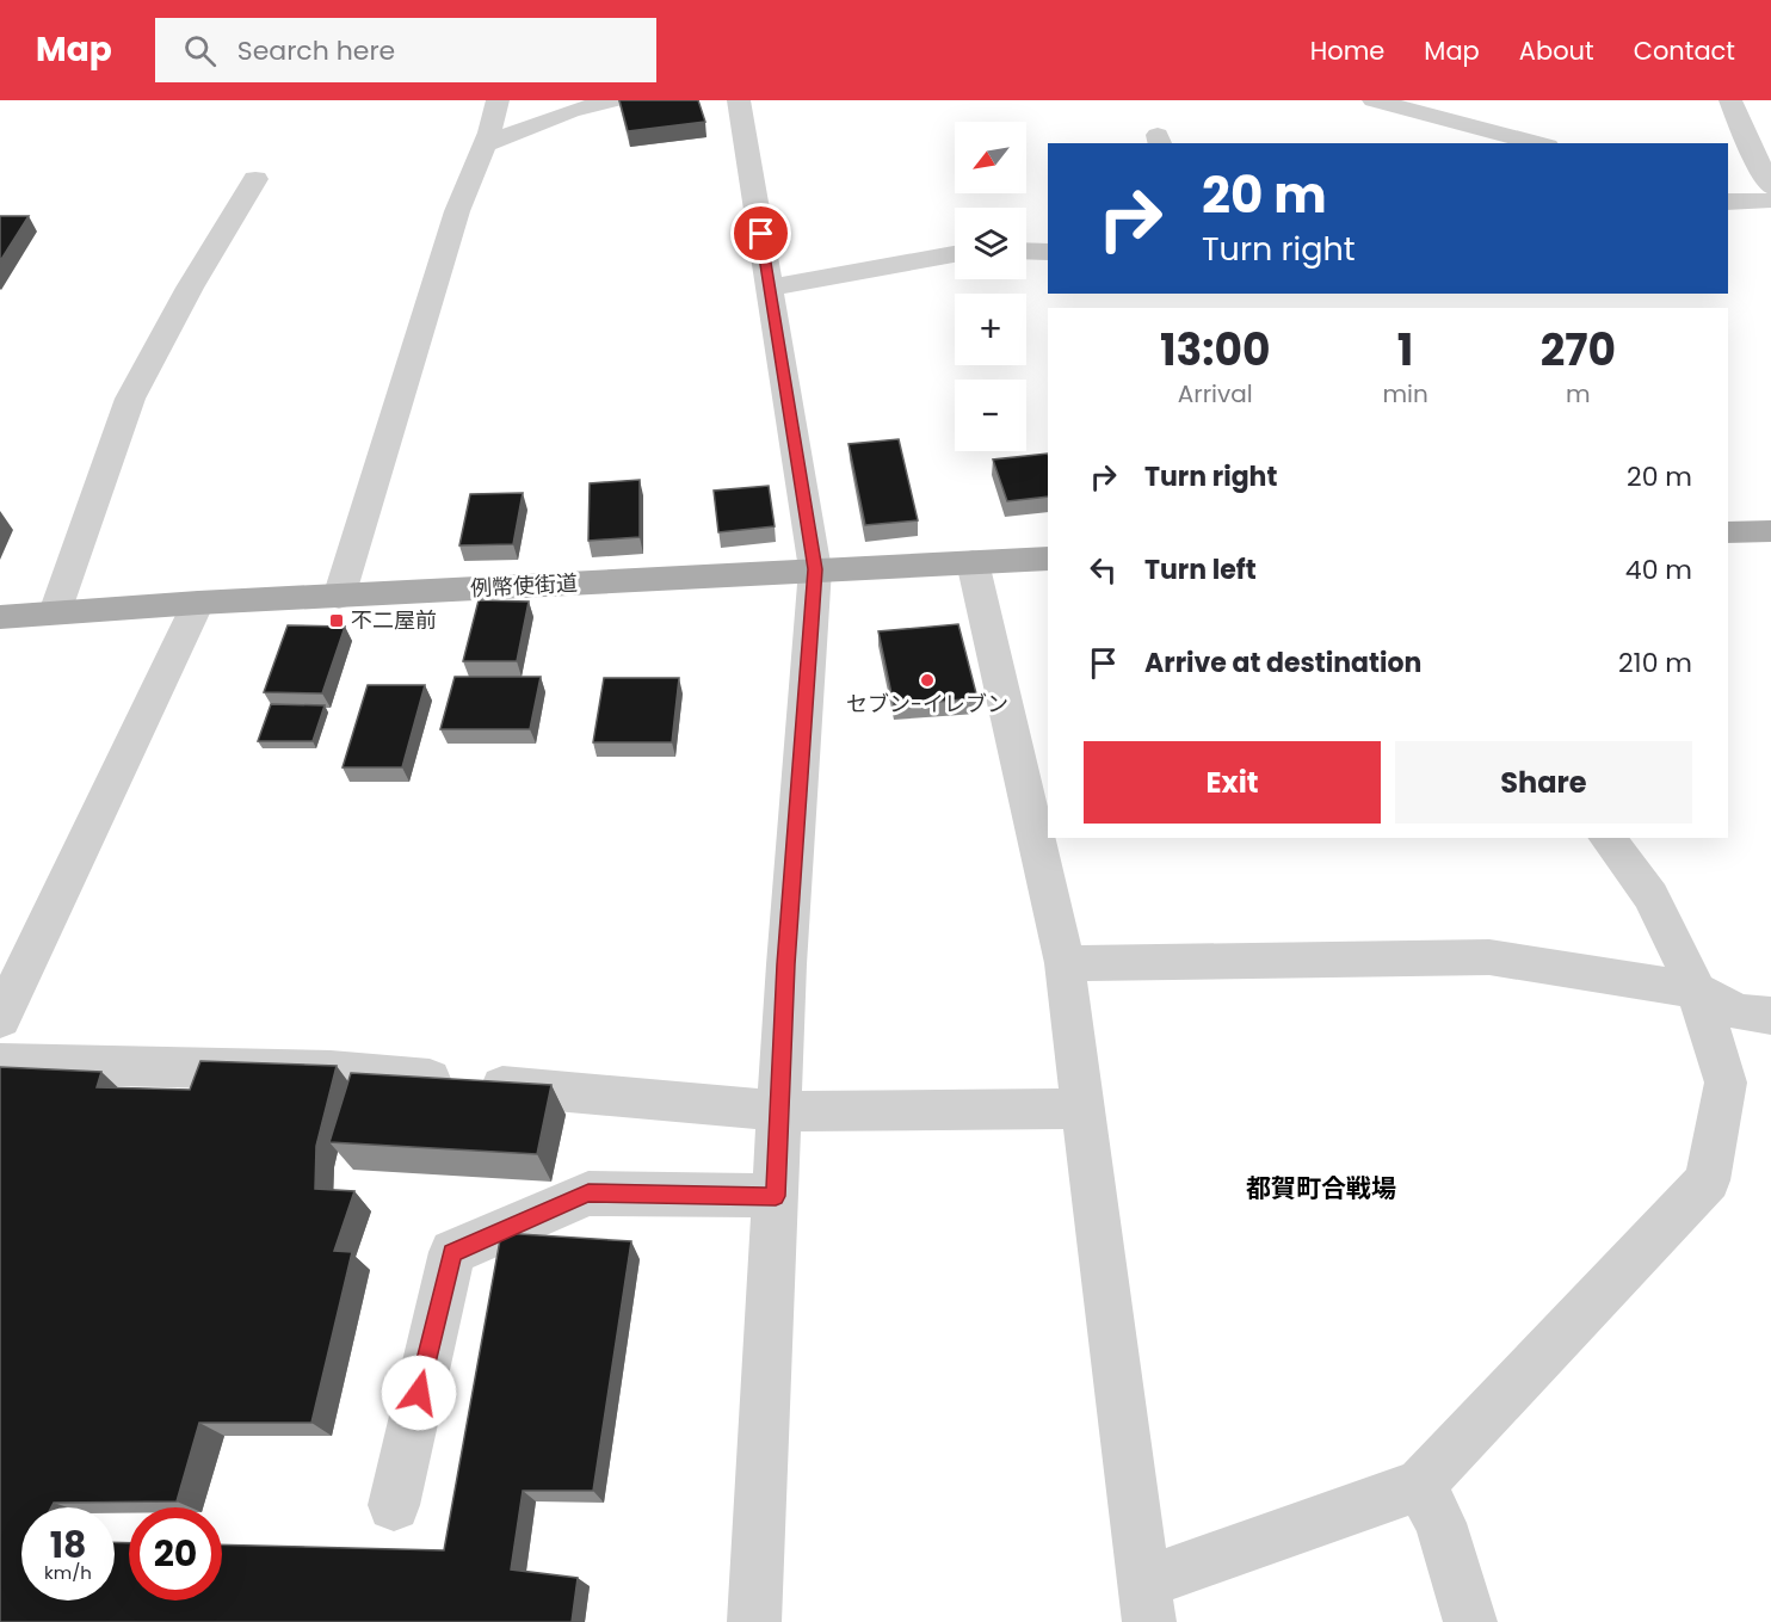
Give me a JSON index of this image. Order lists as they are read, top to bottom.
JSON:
{
  "streets": {
    "main road": ["例幣使街道"]
  },
  "districts": ["都賀町合戦場"],
  "places": {
    "transit": ["不二屋前"],
    "other": ["セブン-イレブン"]
  },
  "north": "bottom left",
  "page": {
    "header": "Map",
    "search": "Search here",
    "nav": [
      "Home",
      "Map",
      "About",
      "Contact"
    ],
    "map_buttons": ["+", "−"],
    "turn": ["20 m", "Turn right"],
    "eta": [
      "13:00",
      "Arrival",
      "1",
      "min",
      "270",
      "m"
    ],
    "list": [
      {
        "name": "Turn right",
        "value": "20 m"
      },
      {
        "name": "Turn left",
        "value": "40 m"
      },
      {
        "name": "Arrive at destination",
        "value": "210 m"
      }
    ],
    "buttons": ["Exit", "Share"],
    "speed": "18 km/h",
    "limit": "20"
  }
}
